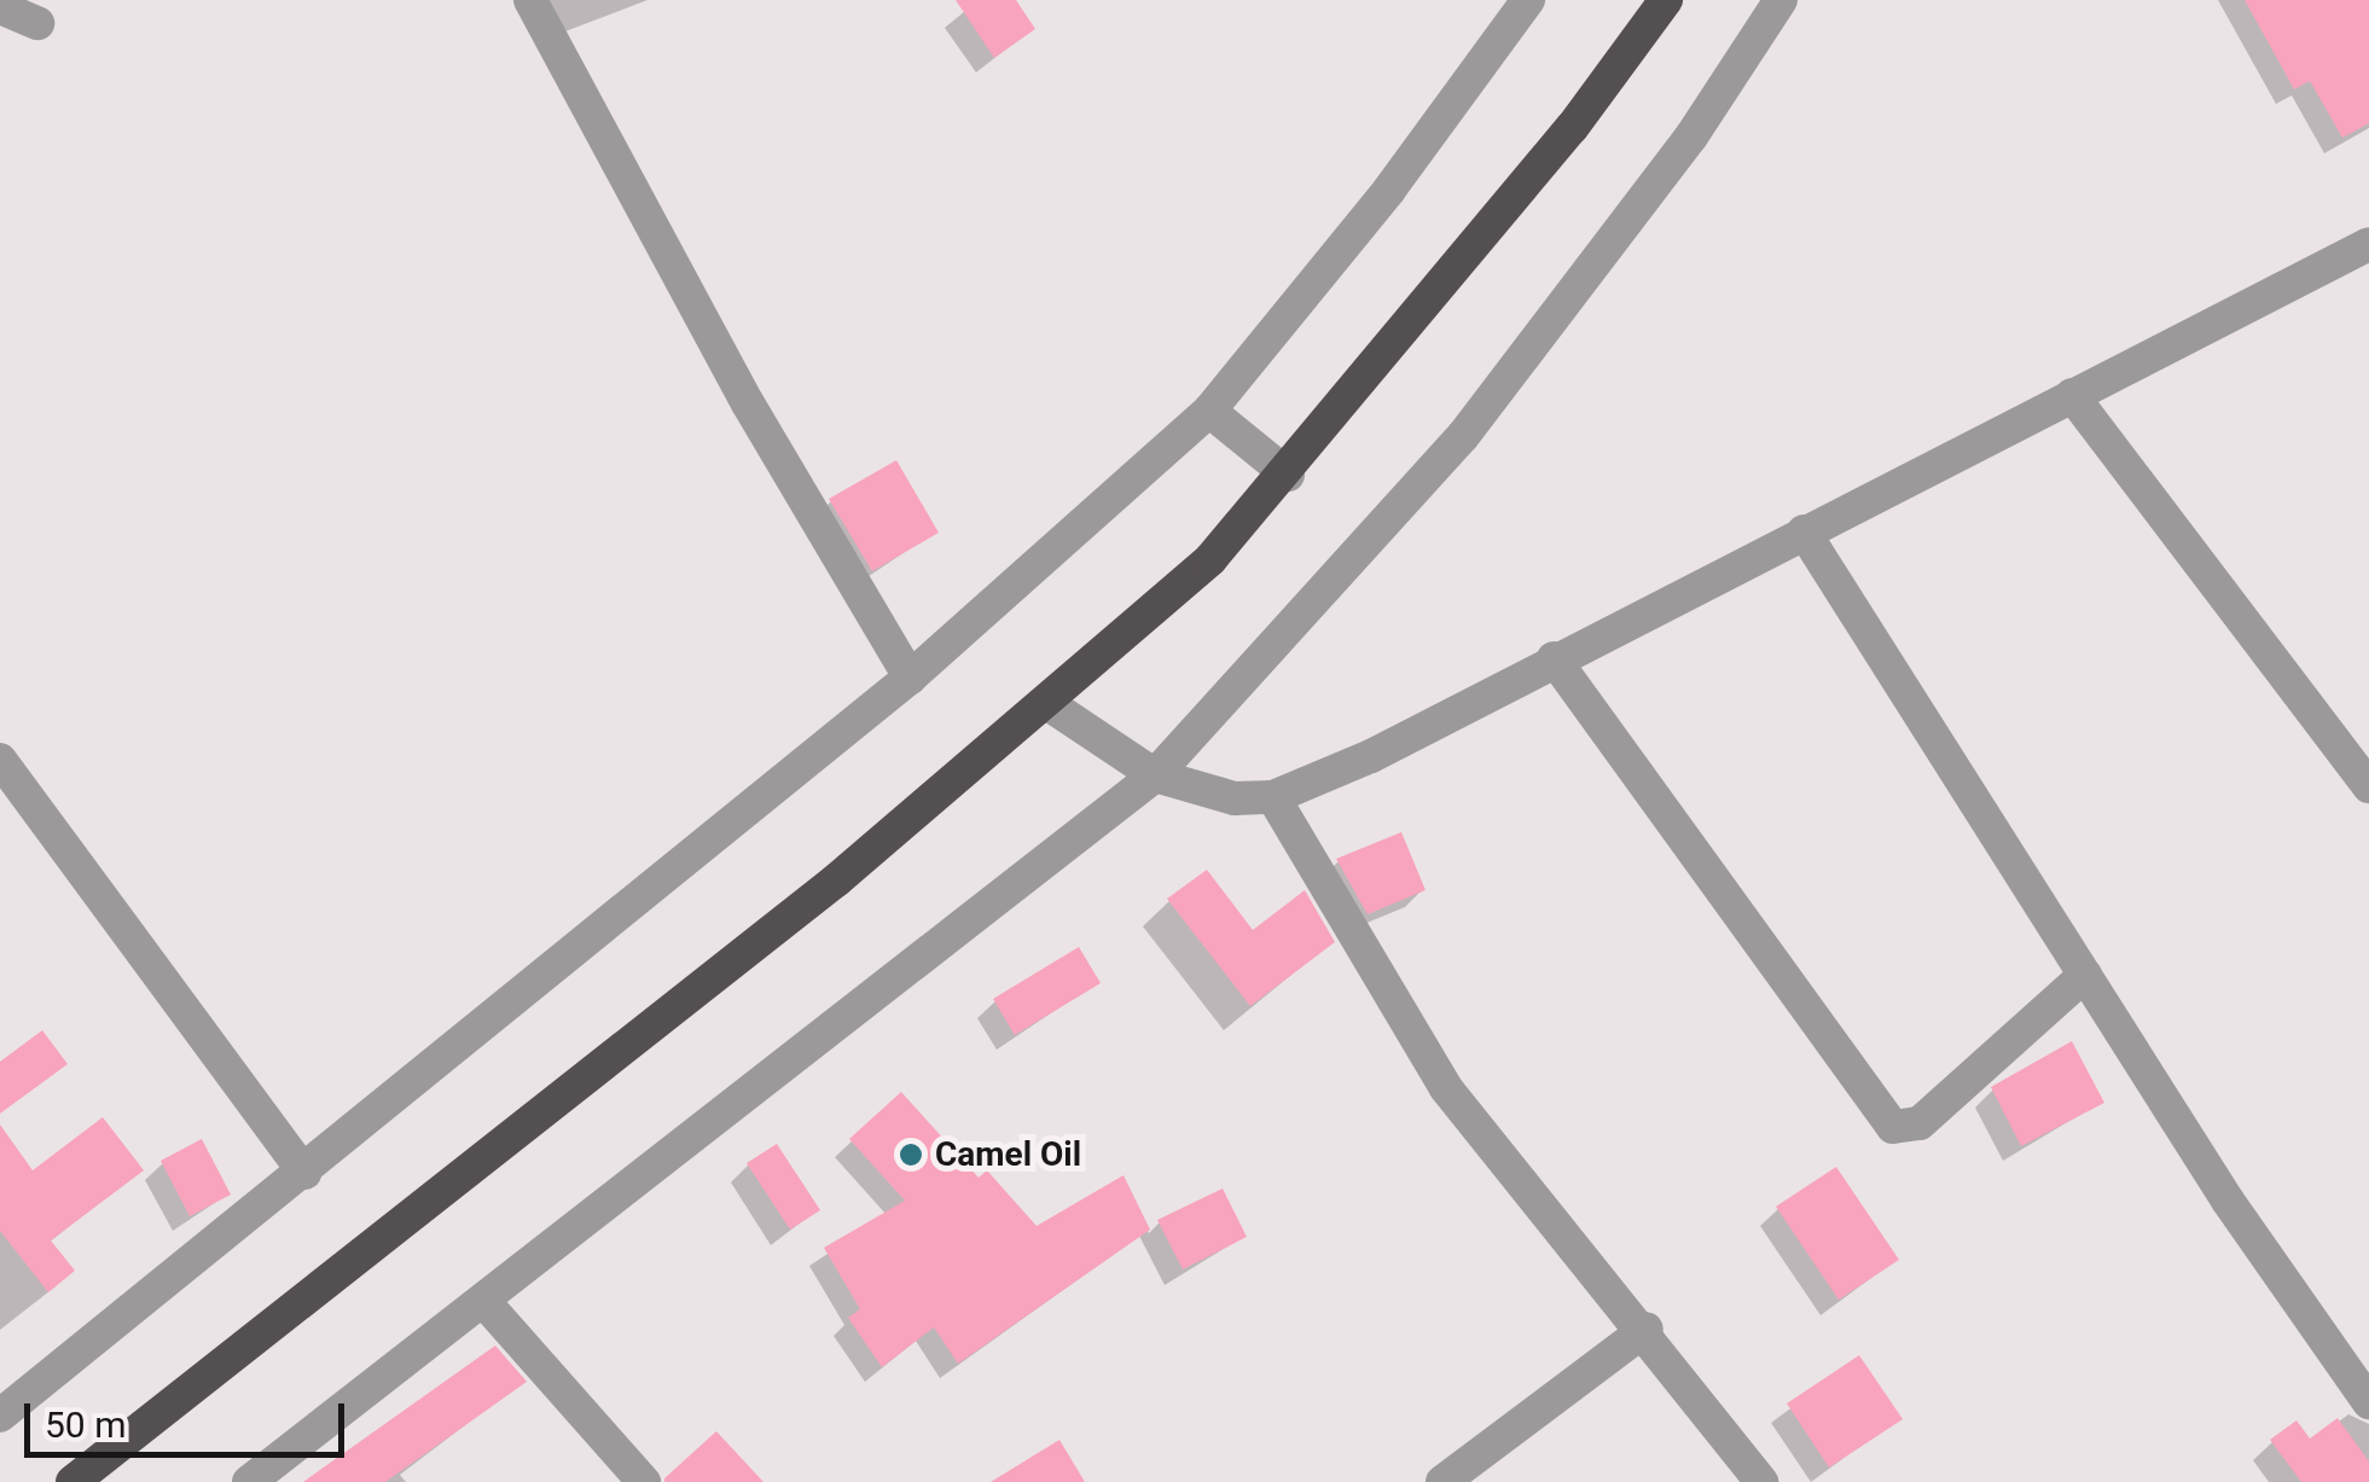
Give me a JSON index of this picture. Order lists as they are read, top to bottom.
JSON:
{
  "places": ["Camel Oil"],
  "scale_bar": "50 m"
}
